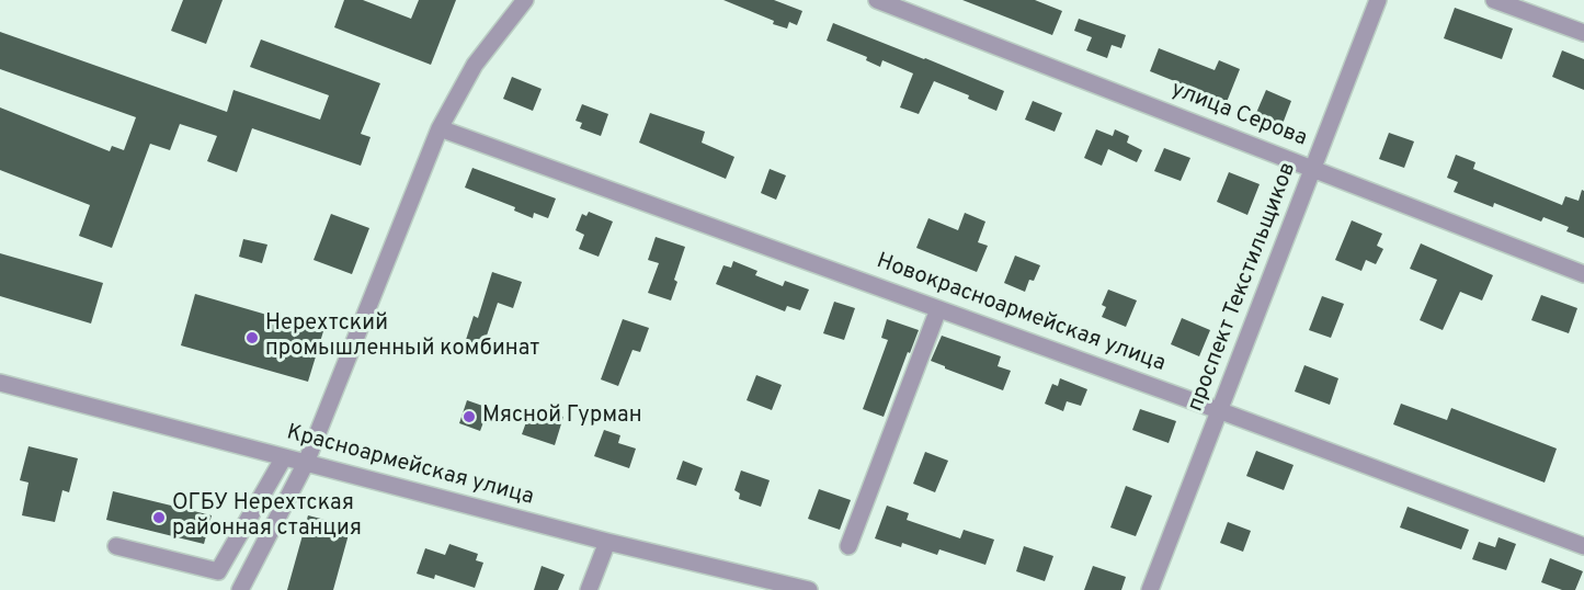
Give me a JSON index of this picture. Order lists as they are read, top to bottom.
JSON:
{
  "streets": {
    "street": [
      "улица Серова",
      "проспект Текстильщиков",
      "Новокрасноармейская улица",
      "Красноармейская улица"
    ]
  },
  "crossings": [
    ["улица Серова", "проспект Текстильщиков"],
    ["проспект Текстильщиков", "Новокрасноармейская улица"]
  ],
  "places": ["Нерехтский промышленный комбинат", "Мясной Гурман", "ОГБУ Нерехтская районная станция"]
}
